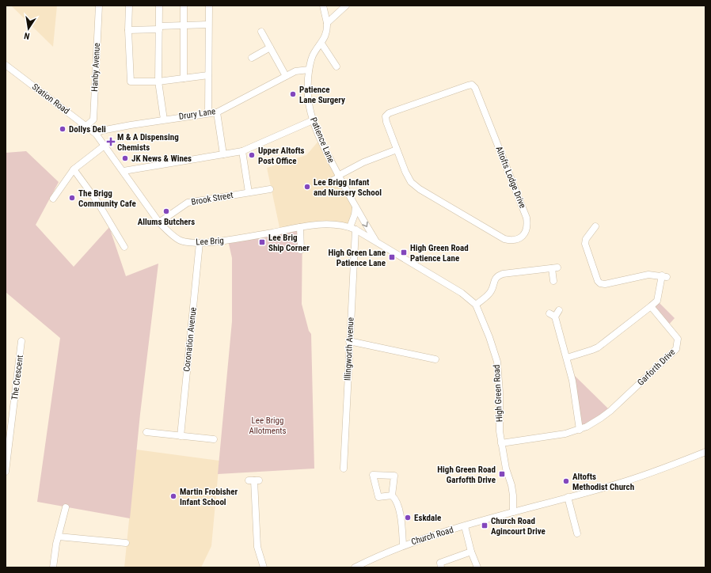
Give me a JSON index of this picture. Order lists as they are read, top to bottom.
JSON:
{
  "streets": {
    "street": [
      "Hanby Avenue",
      "Station Road",
      "Drury Lane",
      "Patience Lane",
      "Altofts Lodge Drive",
      "Brook Street",
      "Lee Brig",
      "Coronation Avenue",
      "Illingworth Avenue",
      "Garforth Drive",
      "The Crescent",
      "High Green Road",
      "Church Road"
    ]
  },
  "crossings": [
    ["Hanby Avenue", "Station Road"],
    ["Station Road", "Drury Lane"],
    ["Station Road", "Lee Brig"],
    ["Drury Lane", "Patience Lane"],
    ["Drury Lane", "Lee Brig"],
    ["Patience Lane", "High Green Road"],
    ["Brook Street", "Lee Brig"],
    ["Lee Brig", "Coronation Avenue"],
    ["Lee Brig", "Illingworth Avenue"],
    ["Lee Brig", "High Green Road"],
    ["Illingworth Avenue", "High Green Road"],
    ["Garforth Drive", "High Green Road"],
    ["High Green Road", "Church Road"]
  ],
  "parks": ["Lee Brigg Allotments"],
  "places": {
    "other": [
      "Patience Lane Surgery",
      "Dollys Deli",
      "Upper Altofts Post Office",
      "JK News & Wines",
      "Lee Brigg Infant and Nursery School",
      "The Brigg Community Cafe",
      "Allums Butchers",
      "Altofts Methodist Church",
      "Martin Frobisher Infant School",
      "Eskdale"
    ],
    "health": ["M & A Dispensing Chemists"],
    "transit": [
      "Lee Brig Ship Corner",
      "High Green Road Patience Lane",
      "High Green Lane Patience Lane",
      "High Green Road Garfofth Drive",
      "Church Road Agincourt Drive"
    ]
  },
  "north": "bottom"
}
